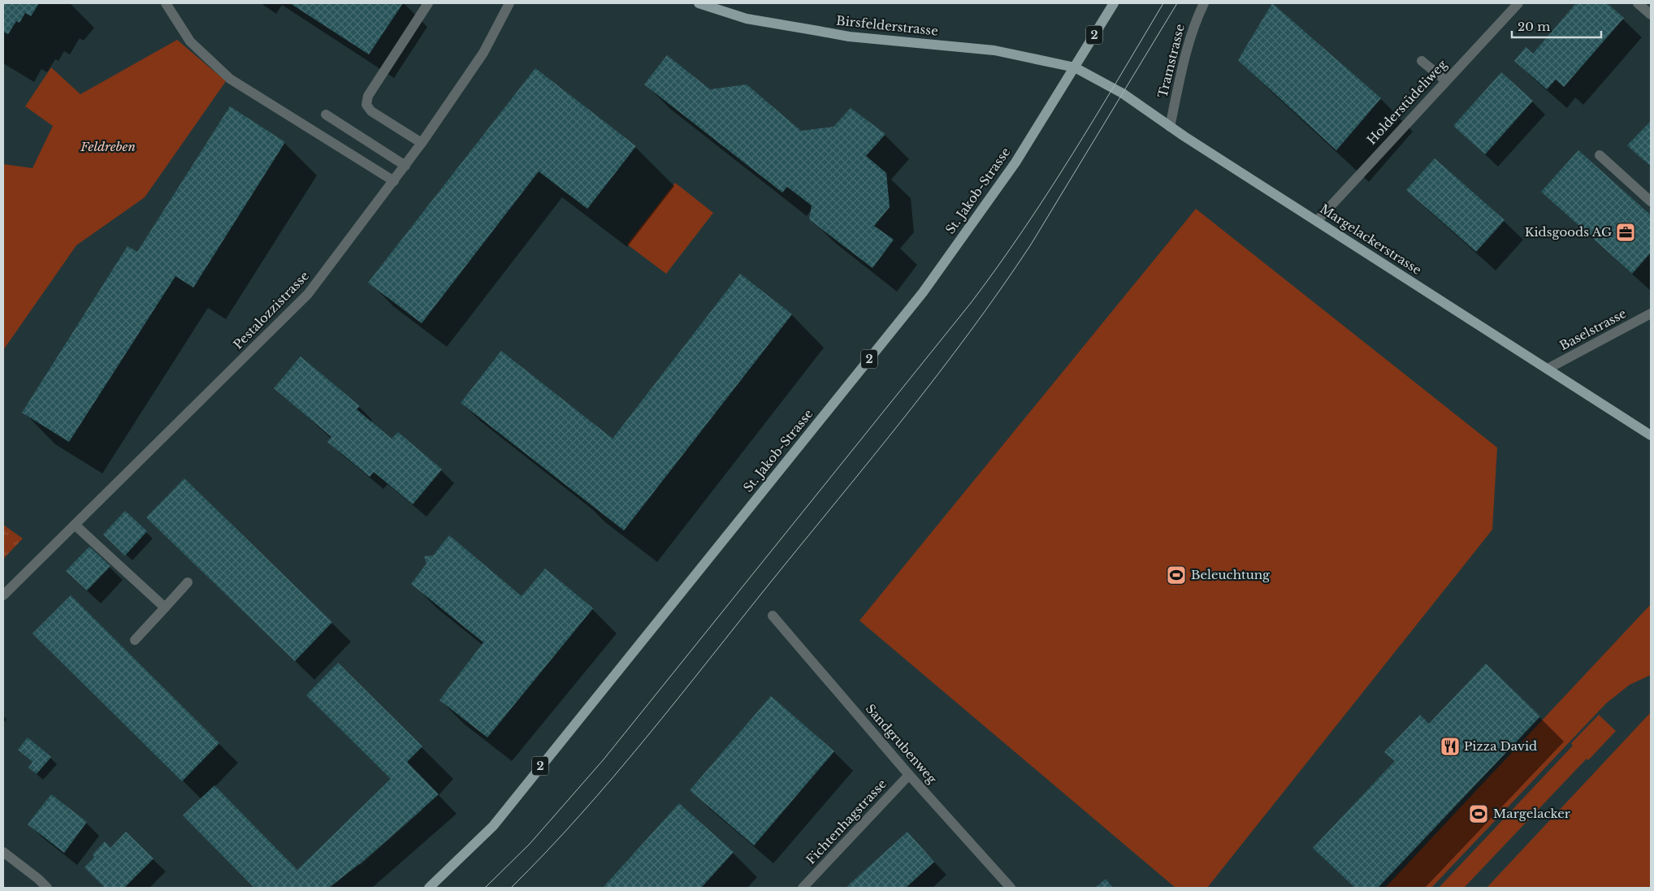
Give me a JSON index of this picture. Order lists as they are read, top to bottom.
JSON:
{
  "streets": {
    "main road": [
      "Birsfelderstrasse",
      "2",
      "St. Jakob-Strasse",
      "Margelackerstrasse"
    ],
    "street": [
      "Tramstrasse",
      "Holderstüdeliweg",
      "Pestalozzistrasse",
      "Baselstrasse",
      "Sandgrubenweg",
      "Fichtenhagstrasse"
    ]
  },
  "crossings": [
    ["Birsfelderstrasse", "St. Jakob-Strasse"],
    ["Birsfelderstrasse", "Margelackerstrasse"],
    ["Tramstrasse", "Margelackerstrasse"],
    ["Holderstüdeliweg", "Margelackerstrasse"],
    ["St. Jakob-Strasse", "Margelackerstrasse"],
    ["Margelackerstrasse", "Baselstrasse"],
    ["Sandgrubenweg", "Fichtenhagstrasse"]
  ],
  "parks": ["Feldreben"],
  "places": {
    "office": ["Kidsgoods AG"],
    "sports": ["Beleuchtung", "Margelacker"],
    "restaurant": ["Pizza David"]
  },
  "scale_bar": "20 m"
}
